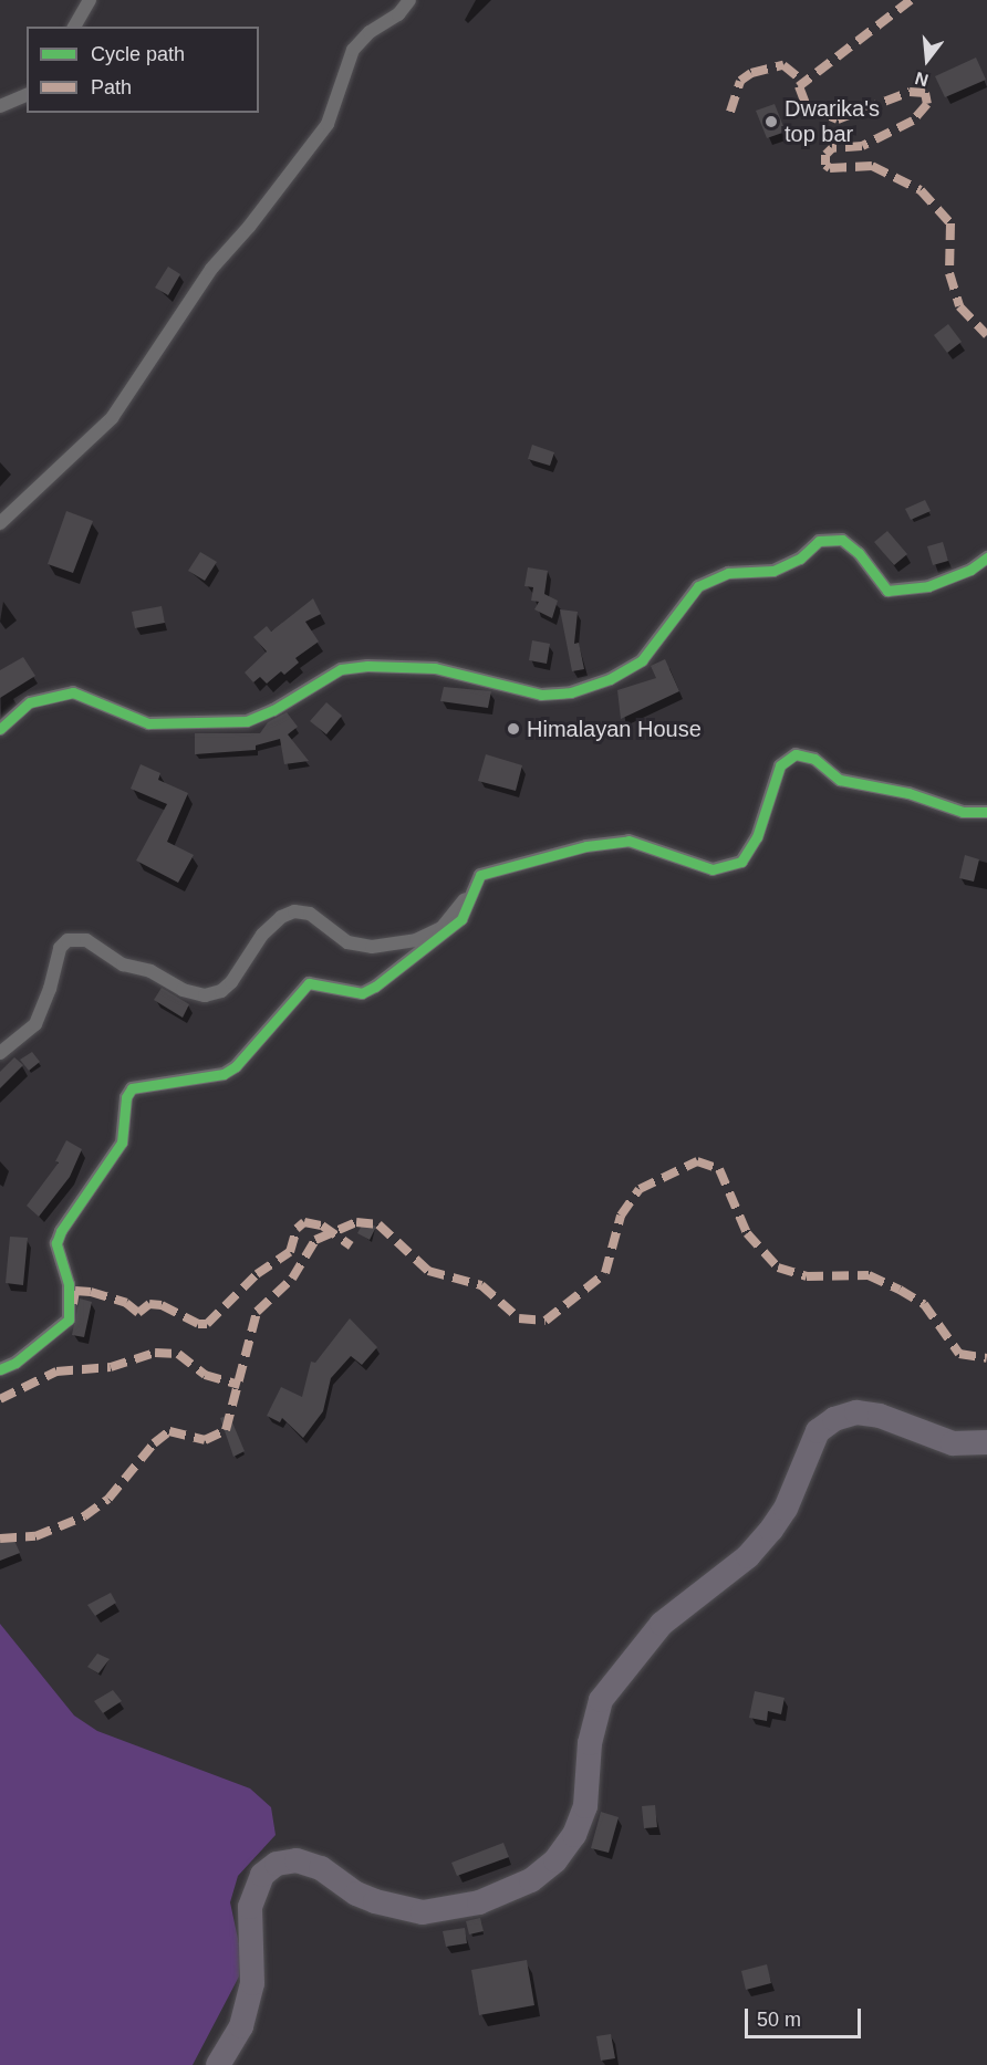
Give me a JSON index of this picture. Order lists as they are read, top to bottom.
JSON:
{
  "places": ["Dwarika's top bar", "Himalayan House"],
  "legend": ["Cycle path", "Path"],
  "scale_bar": "50 m",
  "north": "bottom"
}
